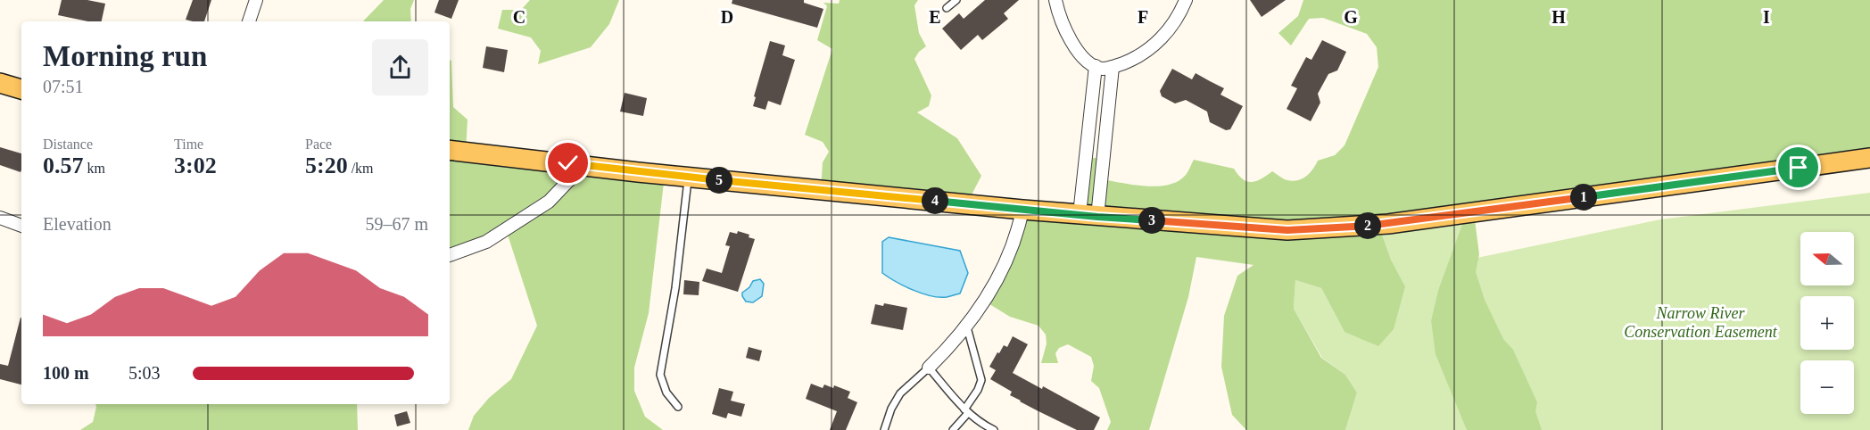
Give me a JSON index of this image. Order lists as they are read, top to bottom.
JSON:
{
  "parks": ["Narrow River Conservation Easement"],
  "north": "left",
  "page": {
    "heading": ["Morning run", "07:51"],
    "stats": [
      ["Distance", "0.57 km"],
      ["Time", "3:02"],
      ["Pace", "5:20 /km"]
    ],
    "pins": [
      "5",
      "1",
      "4",
      "3",
      "2"
    ],
    "chart": ["Elevation", "59–67 m"],
    "map_buttons": ["+", "−"],
    "list": [
      {
        "name": "100 m",
        "note": "5:03"
      }
    ]
  },
  "grid": {
    "columns": [
      "C",
      "D",
      "E",
      "F",
      "G",
      "H",
      "I"
    ]
  }
}
